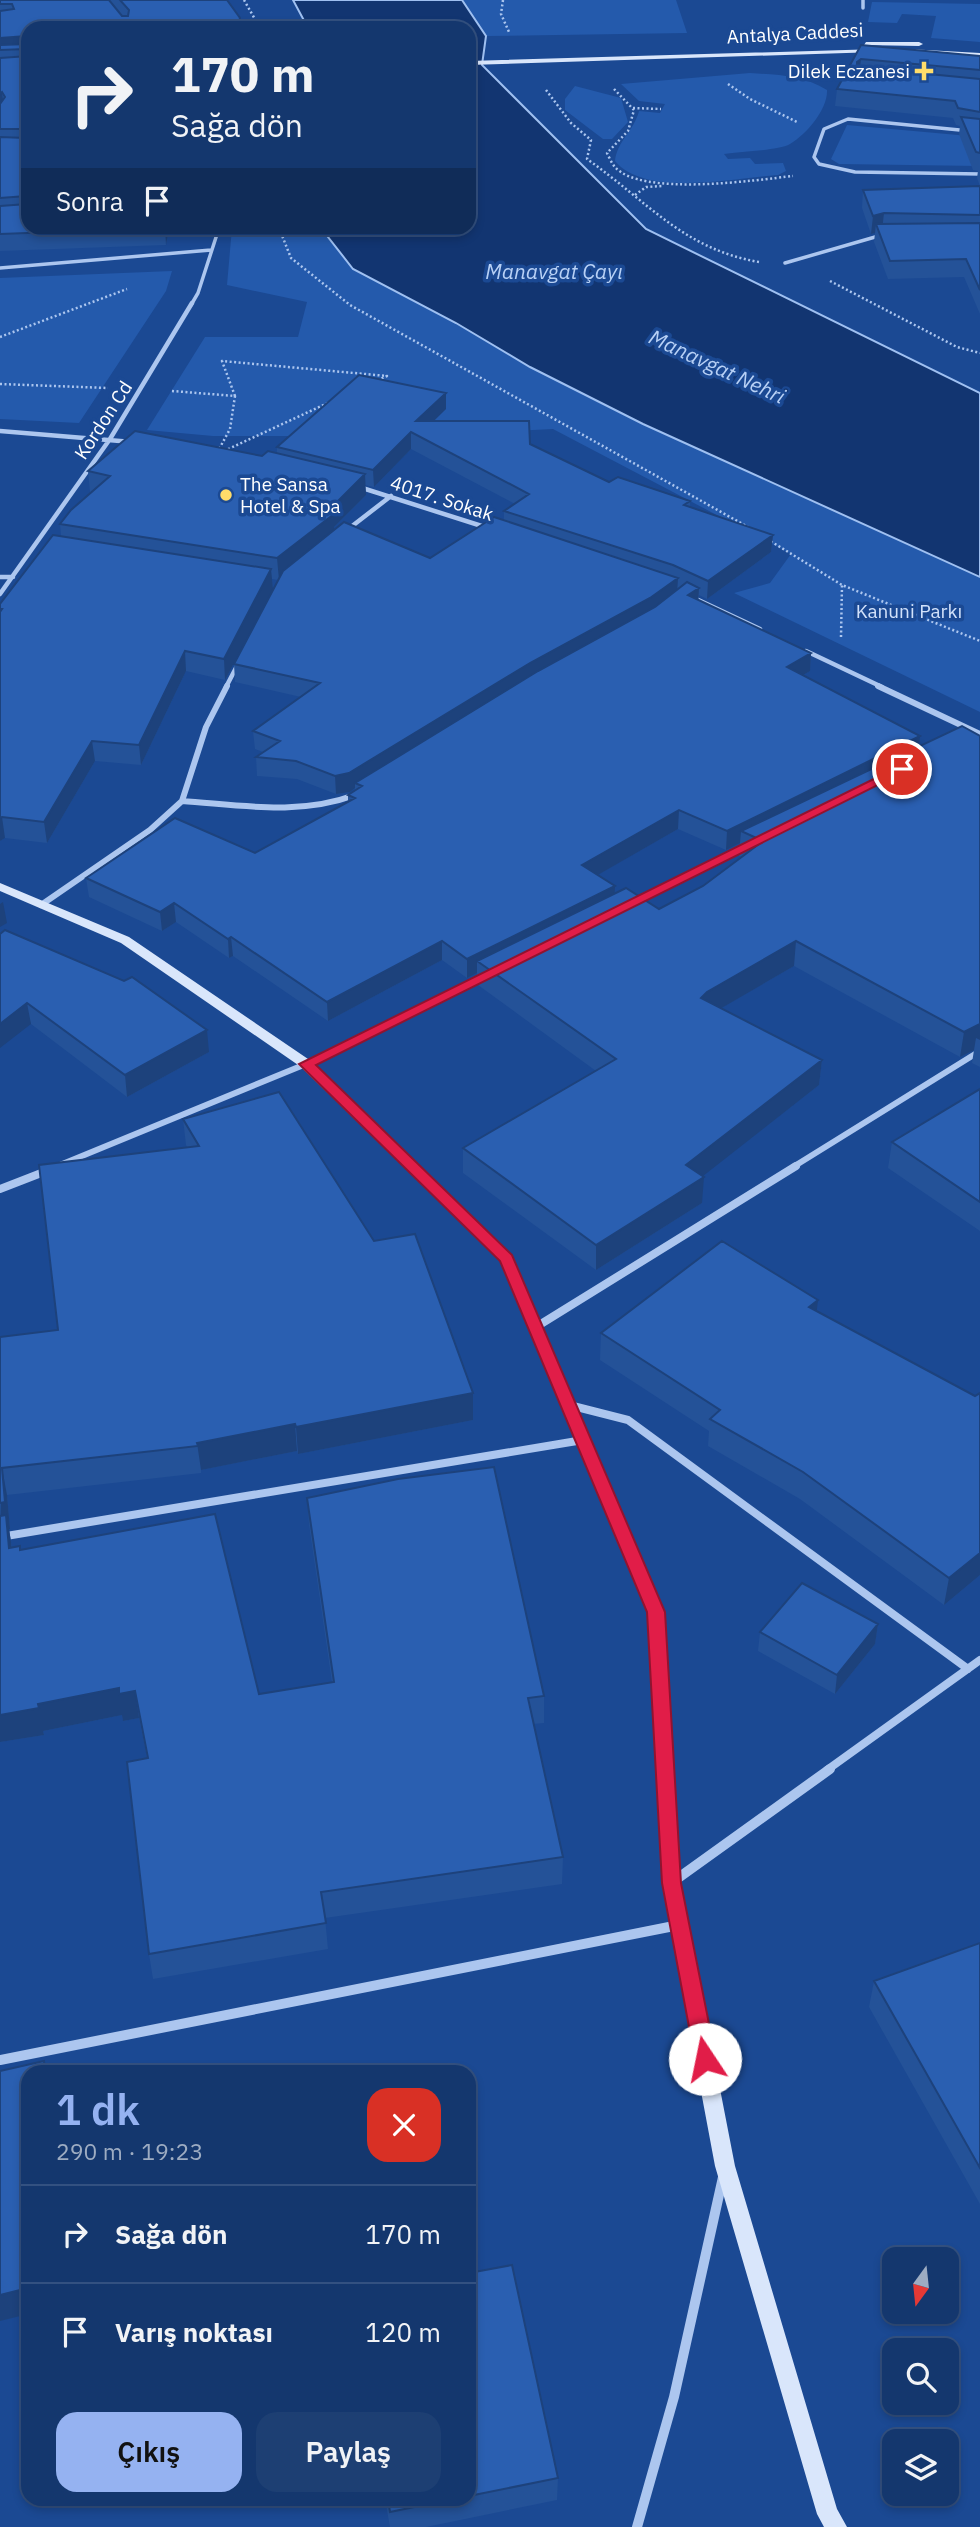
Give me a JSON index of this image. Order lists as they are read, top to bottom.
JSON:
{
  "streets": {
    "street": ["Antalya Caddesi", "Kordon Cd", "4017. Sokak"]
  },
  "water": ["Manavgat Çayı", "Manavgat Nehri"],
  "parks": ["Kanuni Parkı"],
  "places": {
    "health": ["Dilek Eczanesi"],
    "other": ["The Sansa Hotel & Spa"]
  },
  "north": "bottom",
  "page": {
    "turn": ["170 m", "Sağa dön"],
    "then": "Sonra",
    "heading": ["1 dk", "290 m · 19:23"],
    "list": [
      {
        "name": "Sağa dön",
        "value": "170 m"
      },
      {
        "name": "Varış noktası",
        "value": "120 m"
      }
    ],
    "buttons": ["Çıkış", "Paylaş"]
  }
}
